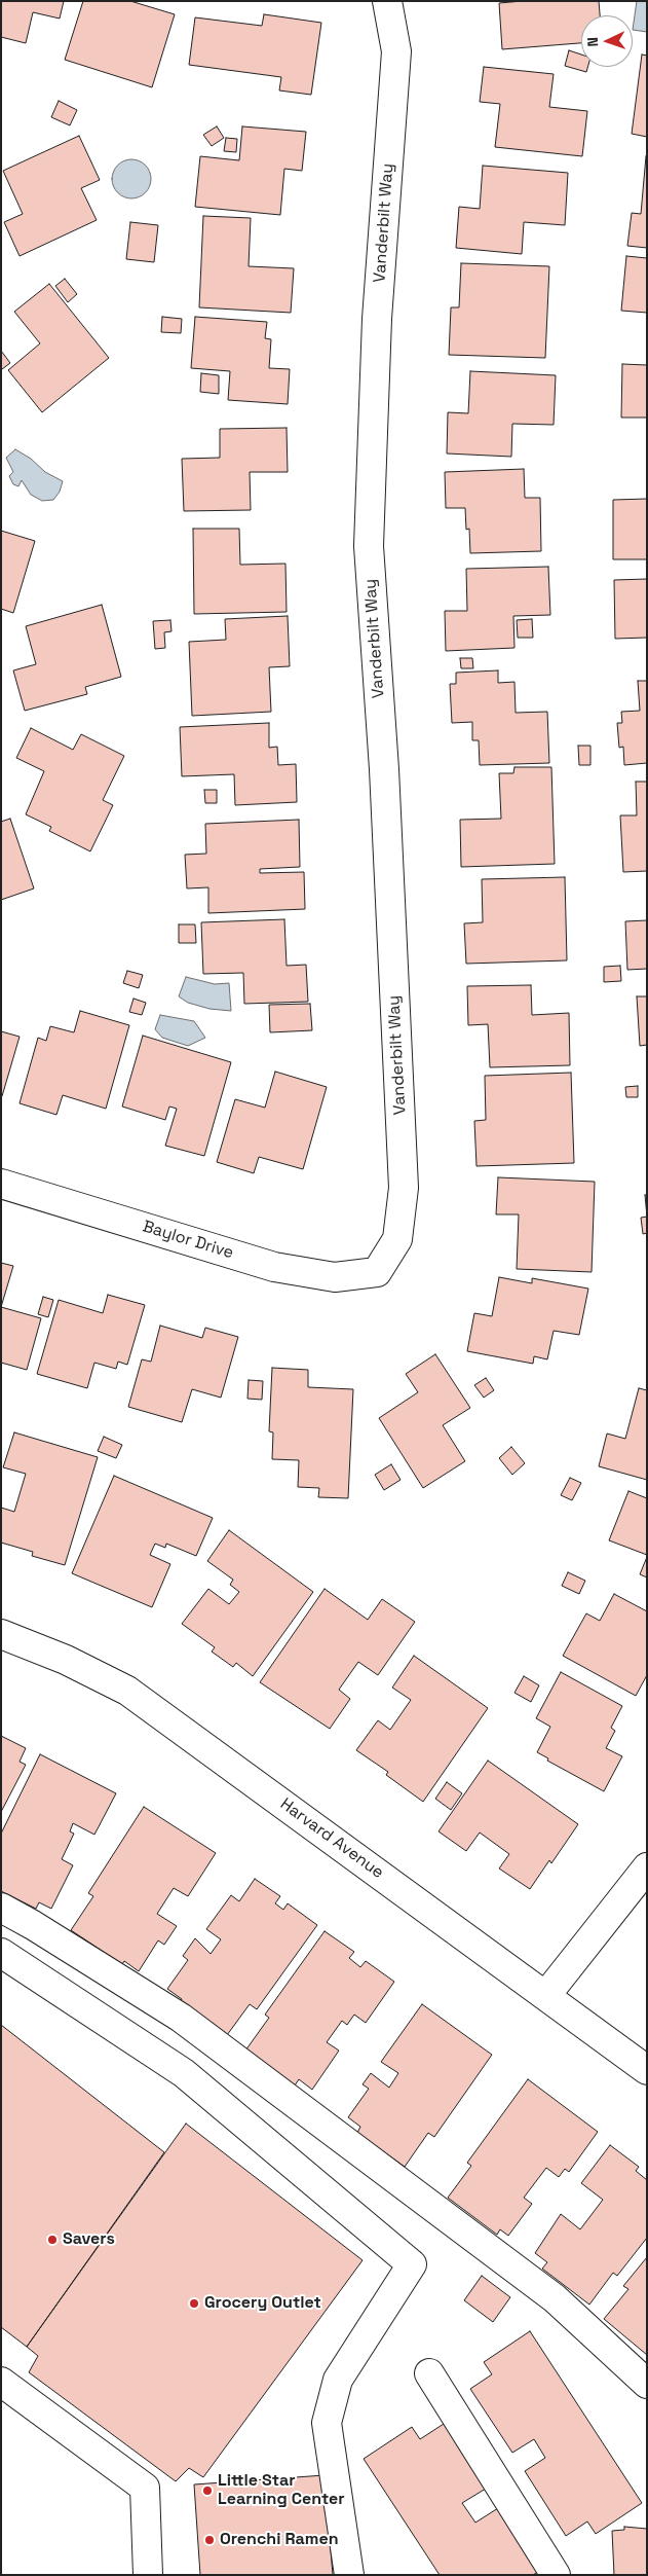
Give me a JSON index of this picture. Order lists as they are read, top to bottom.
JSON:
{
  "streets": {
    "street": ["Vanderbilt Way", "Baylor Drive", "Harvard Avenue"]
  },
  "crossings": [
    ["Vanderbilt Way", "Baylor Drive"]
  ],
  "places": [
    "Savers",
    "Grocery Outlet",
    "Little Star Learning Center",
    "Orenchi Ramen"
  ],
  "north": "left"
}
